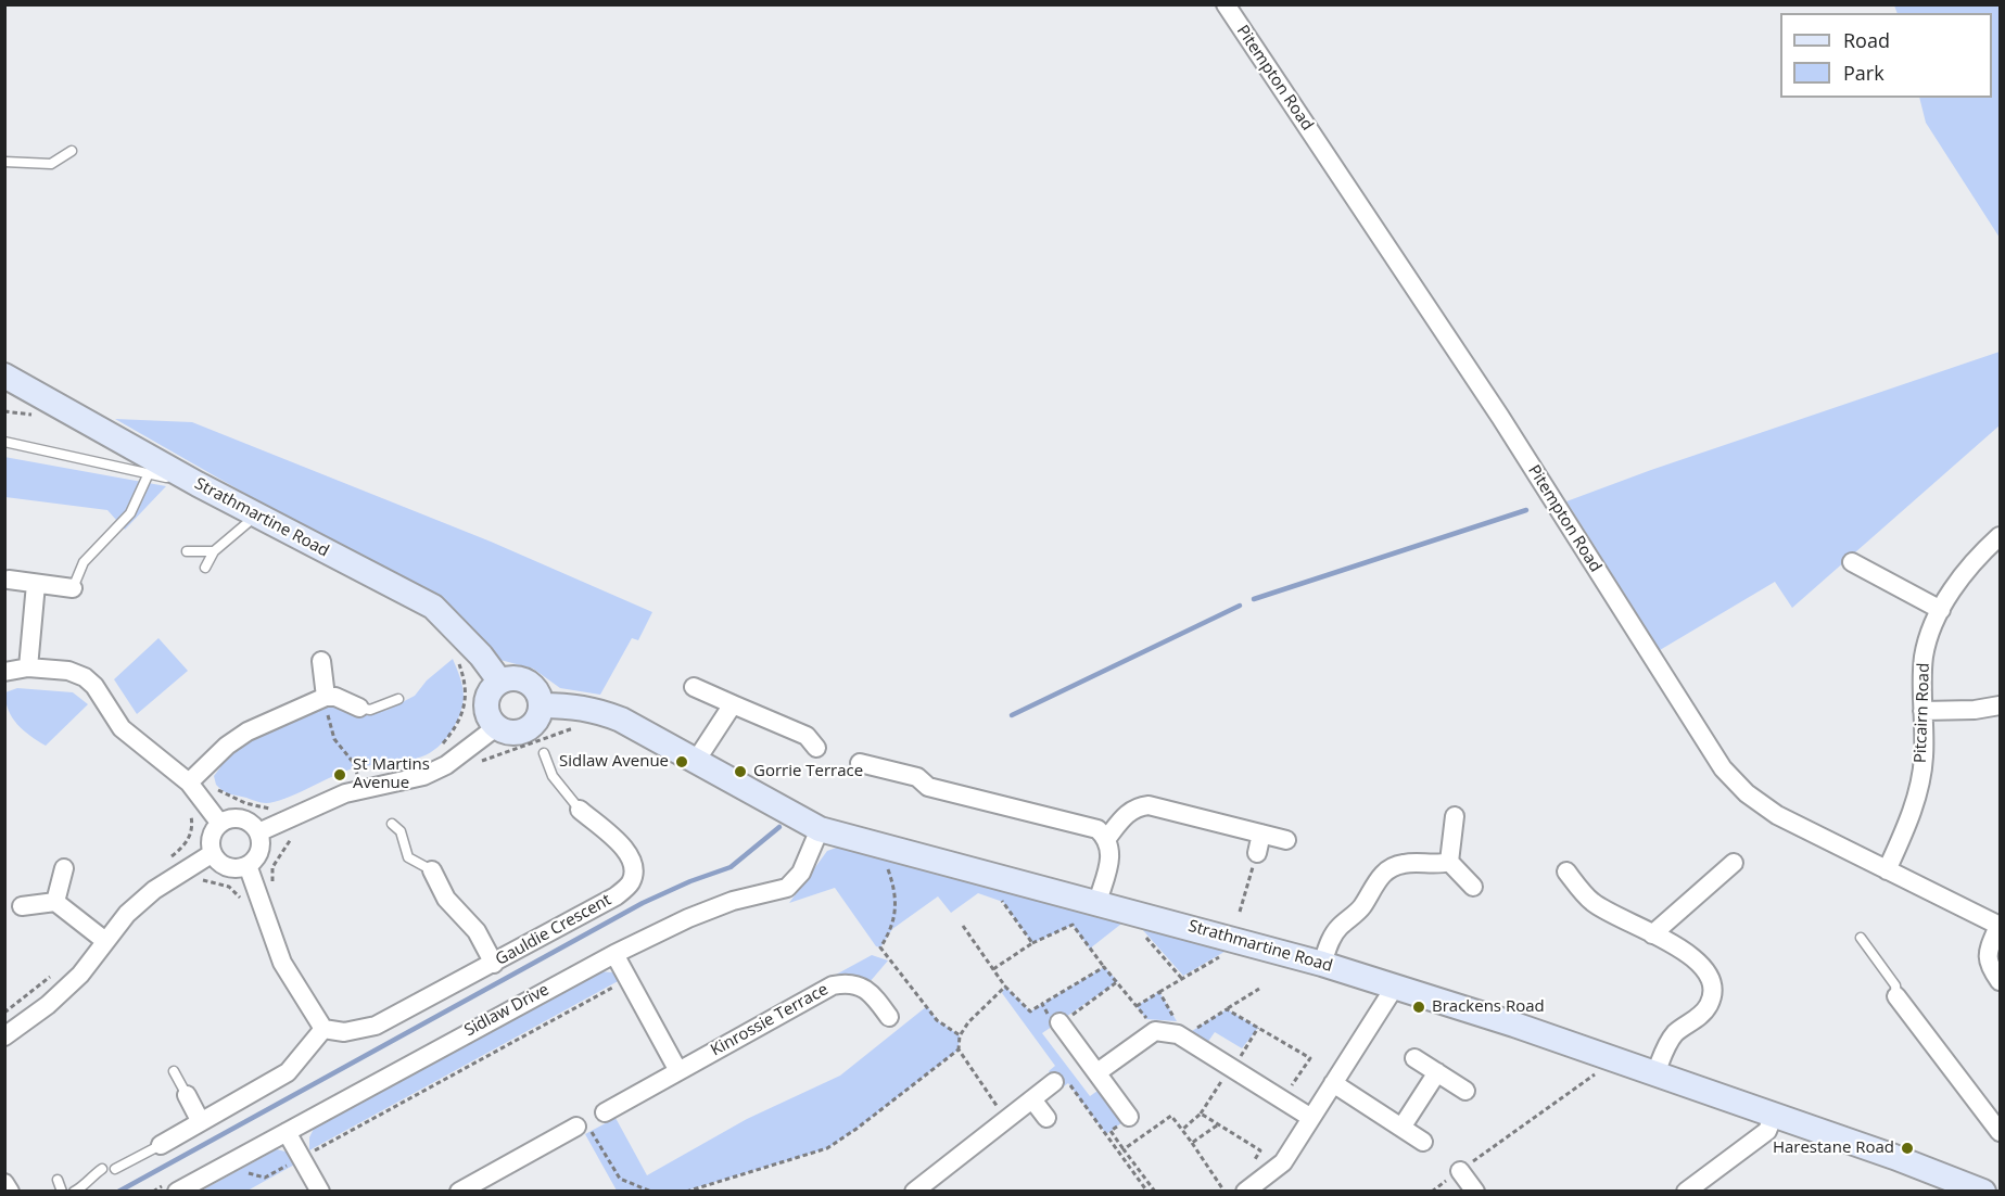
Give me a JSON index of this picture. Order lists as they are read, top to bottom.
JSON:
{
  "streets": {
    "street": [
      "Pitempton Road",
      "Strathmartine Road",
      "Pitcairn Road",
      "Gauldie Crescent",
      "Sidlaw Drive",
      "Kinrossie Terrace"
    ]
  },
  "crossings": [
    ["Pitempton Road", "Pitcairn Road"],
    ["Strathmartine Road", "Sidlaw Drive"]
  ],
  "places": [
    "Sidlaw Avenue",
    "Gorrie Terrace",
    "St Martins Avenue",
    "Brackens Road",
    "Harestane Road"
  ],
  "legend": ["Road", "Park"]
}
